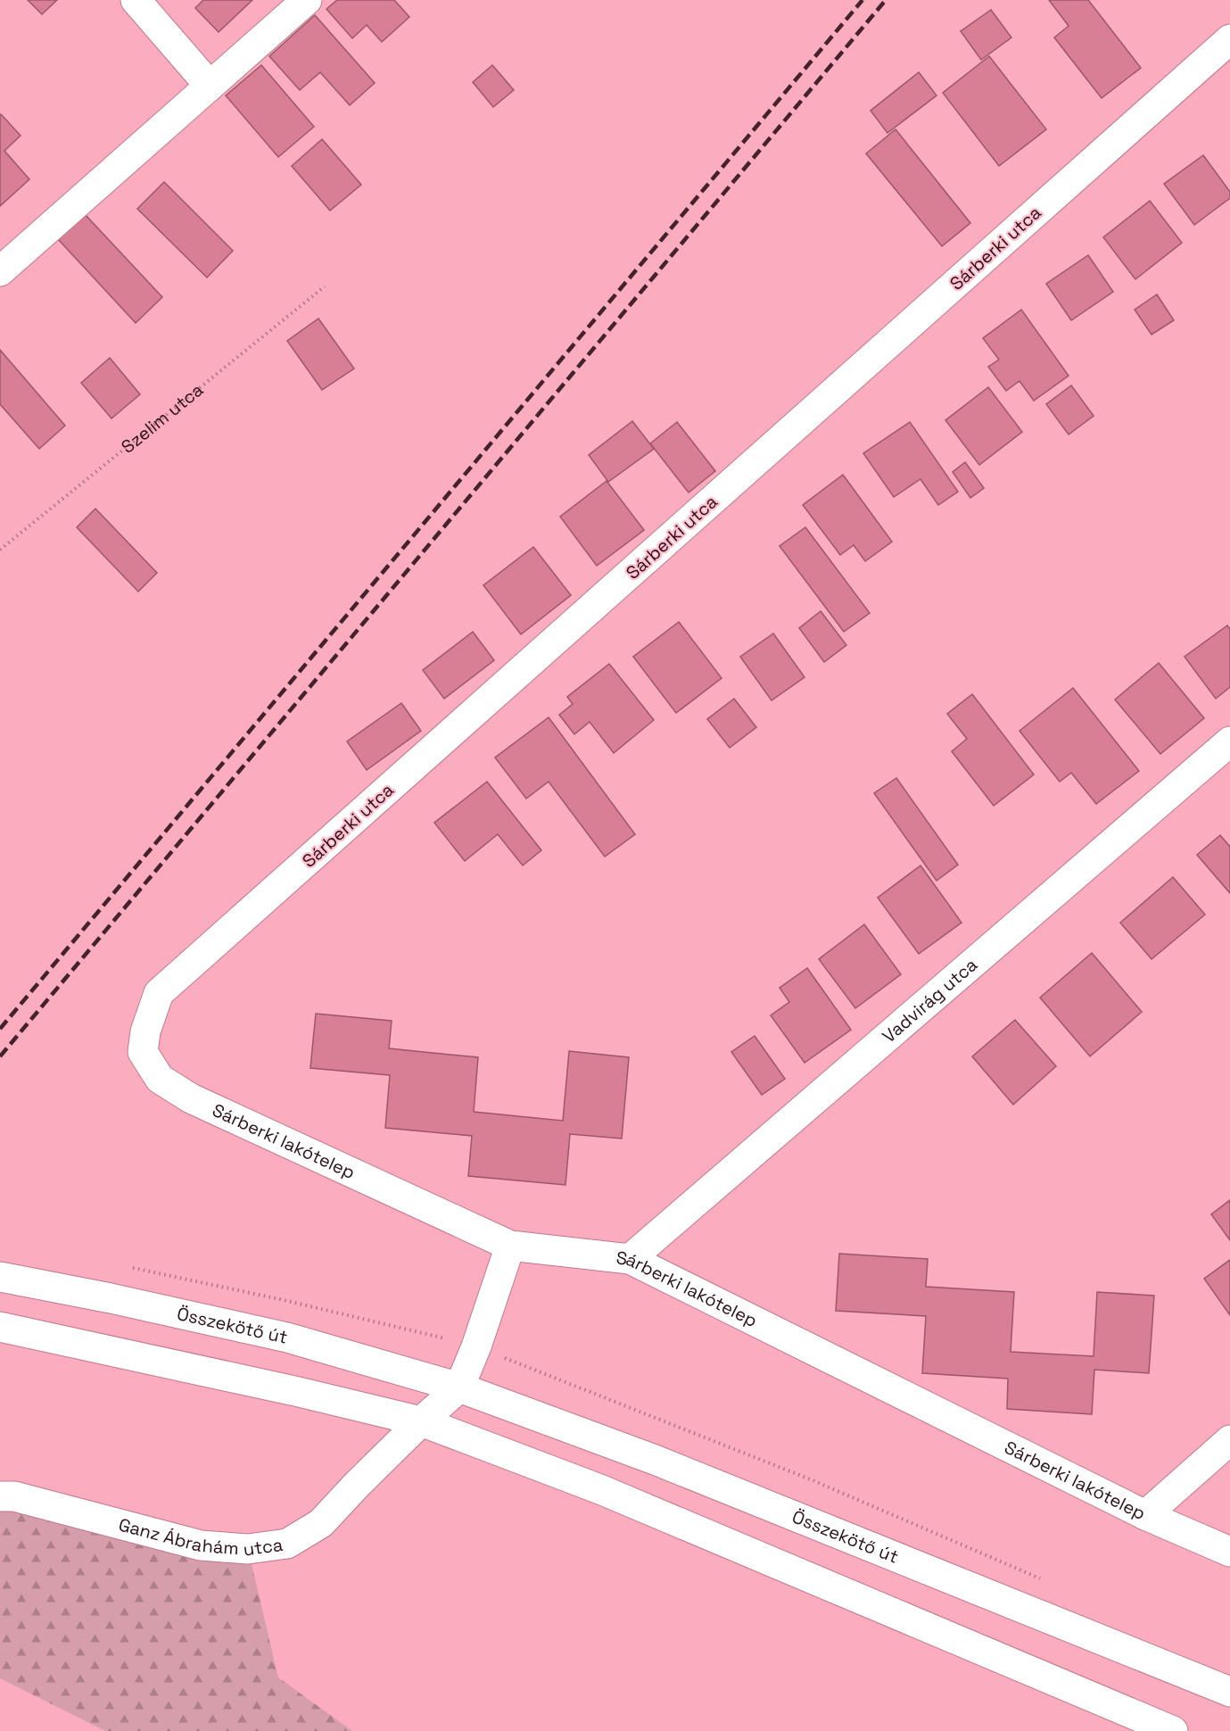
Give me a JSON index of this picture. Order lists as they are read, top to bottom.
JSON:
{
  "streets": {
    "street": [
      "Sárberki utca",
      "Vadvirág utca",
      "Sárberki lakótelep",
      "Összekötő út",
      "Ganz Ábrahám utca"
    ],
    "path": ["Szelim utca"]
  },
  "crossings": [
    ["Sárberki utca", "Sárberki lakótelep"],
    ["Vadvirág utca", "Sárberki lakótelep"]
  ]
}
